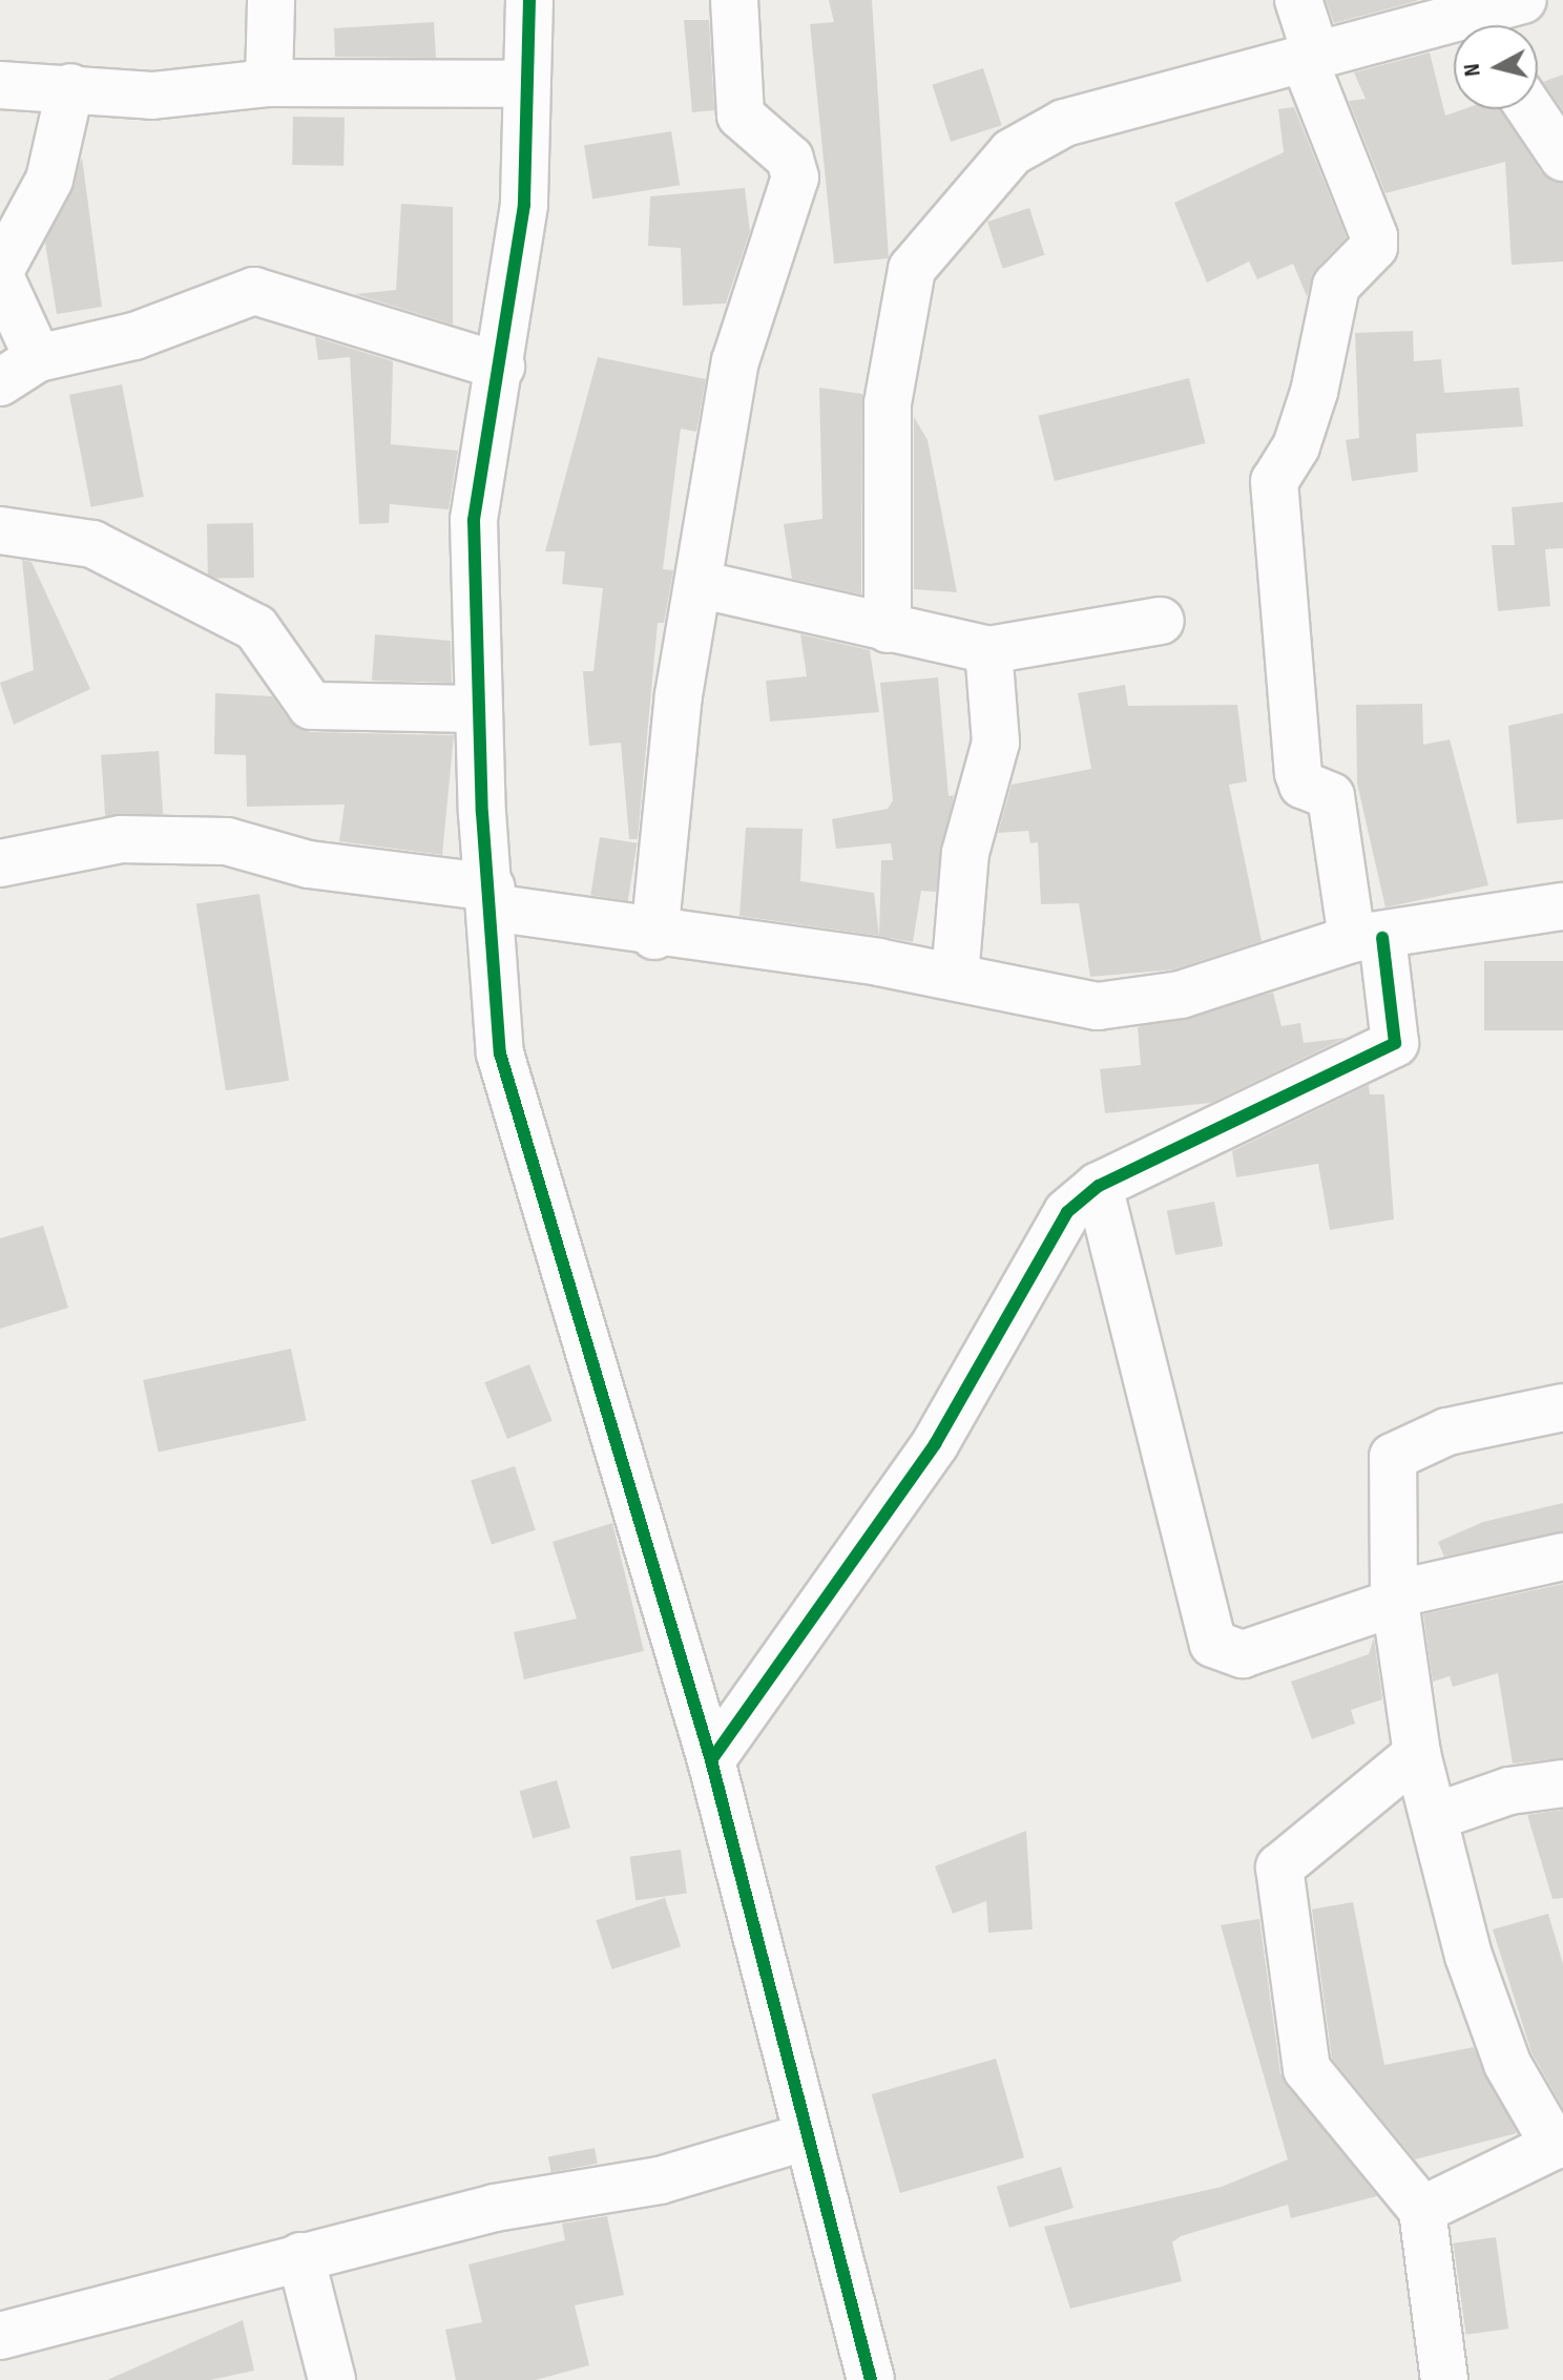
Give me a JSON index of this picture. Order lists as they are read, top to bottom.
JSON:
{
  "north": "left"
}
